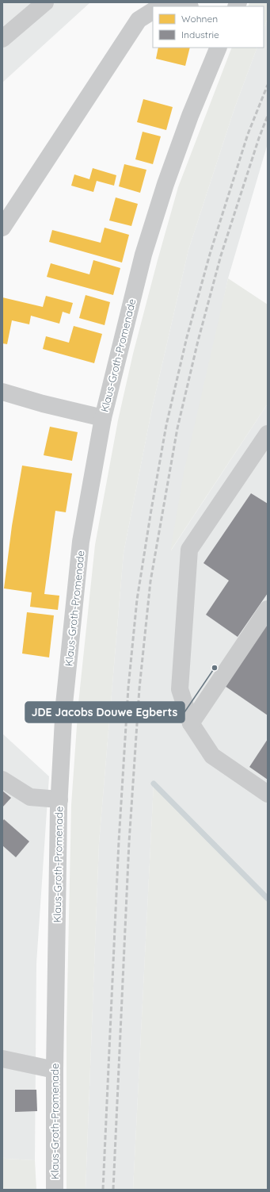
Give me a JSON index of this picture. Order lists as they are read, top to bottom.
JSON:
{
  "streets": {
    "street": ["Klaus-Groth-Promenade"]
  },
  "places": ["JDE Jacobs Douwe Egberts"],
  "legend": ["Wohnen", "Industrie"]
}
